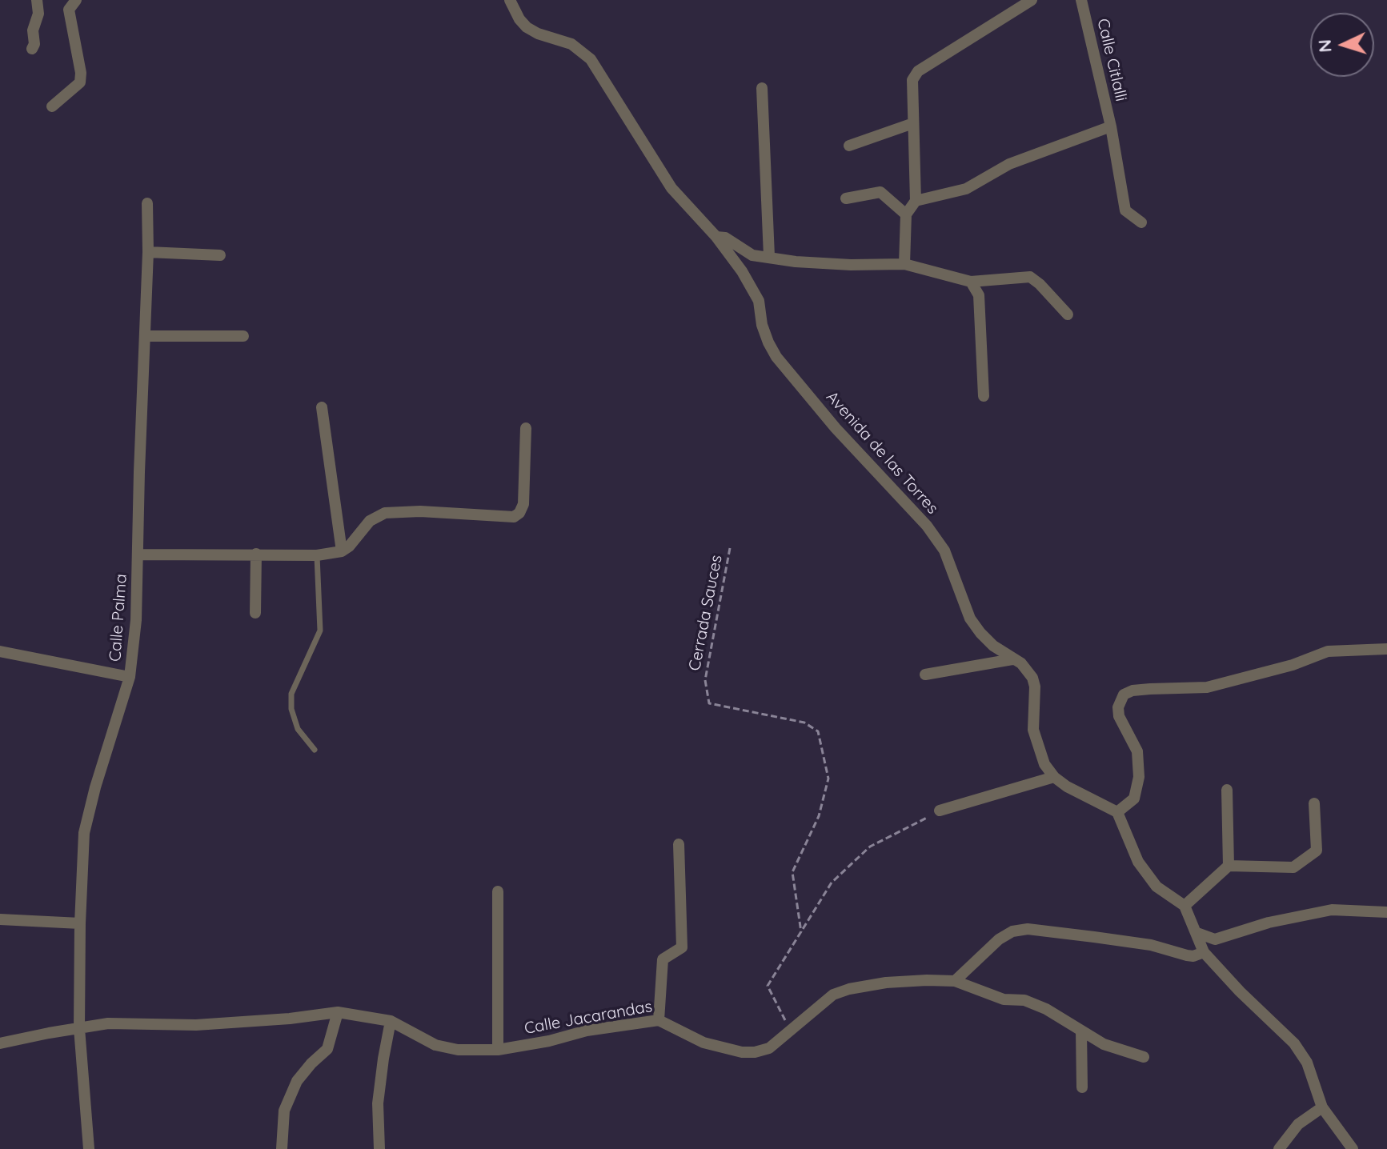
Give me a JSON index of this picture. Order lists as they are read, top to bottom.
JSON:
{
  "streets": {
    "street": [
      "Calle Citlalli",
      "Avenida de las Torres",
      "Calle Palma",
      "Calle Jacarandas"
    ],
    "path": ["Cerrada Sauces"]
  },
  "crossings": [
    ["Calle Palma", "Calle Jacarandas"]
  ],
  "north": "left"
}
